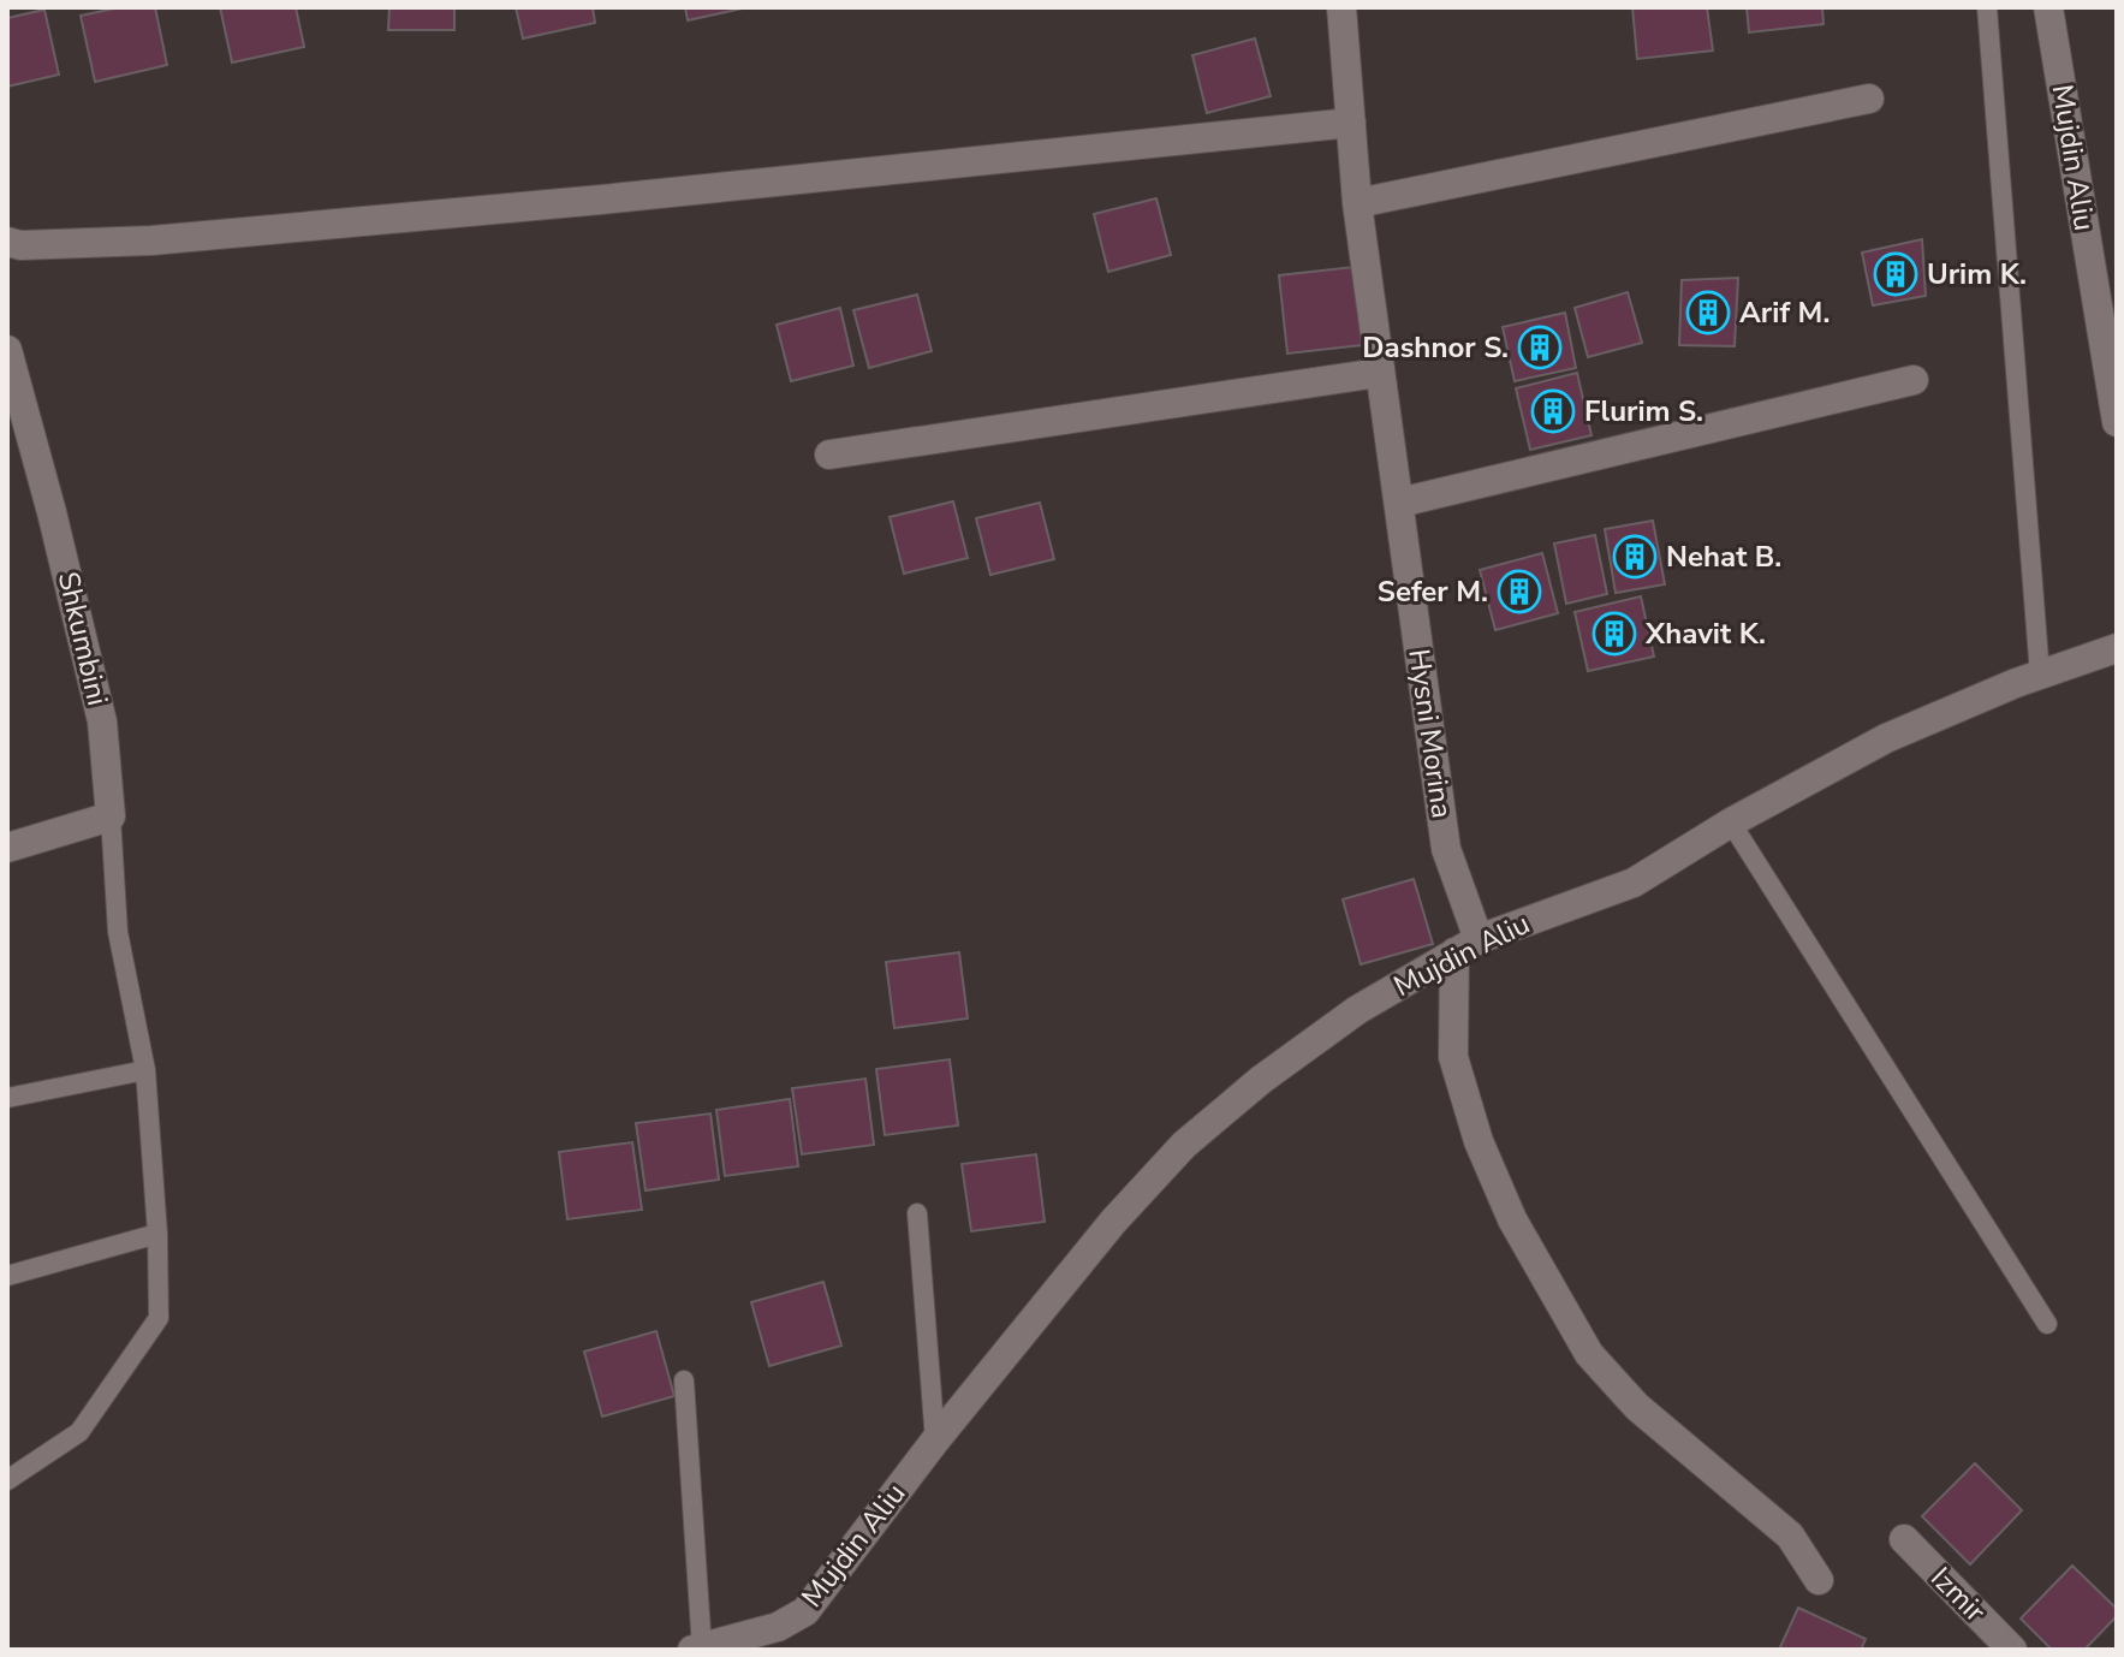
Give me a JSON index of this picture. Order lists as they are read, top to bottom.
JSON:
{
  "streets": {
    "street": [
      "Mujdin Aliu",
      "Shkumbini",
      "Hysni Morina",
      "Izmir"
    ]
  },
  "crossings": [
    ["Mujdin Aliu", "Hysni Morina"]
  ],
  "places": {
    "building": [
      "Urim K.",
      "Arif M.",
      "Dashnor S.",
      "Flurim S.",
      "Nehat B.",
      "Sefer M.",
      "Xhavit K."
    ]
  }
}
